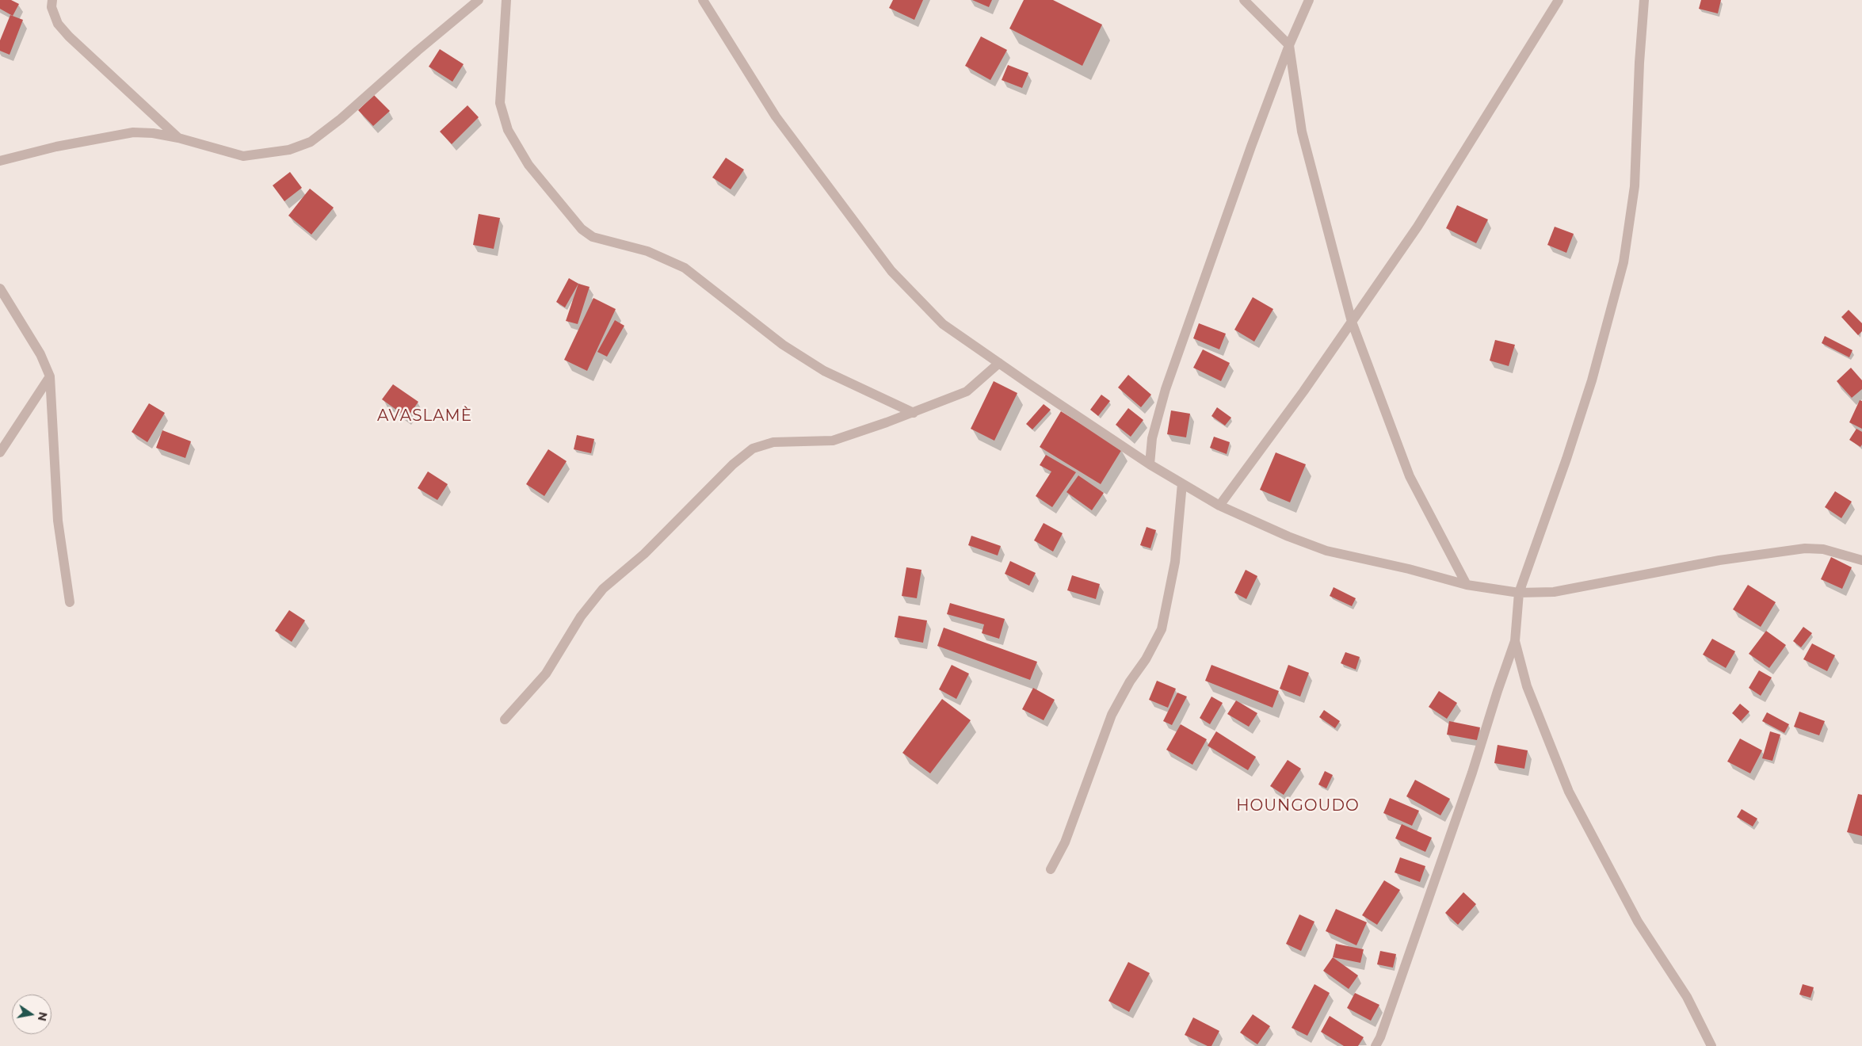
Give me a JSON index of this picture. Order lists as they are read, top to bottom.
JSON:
{
  "districts": ["AVASLAMÈ", "HOUNGOUDO"],
  "north": "right"
}
